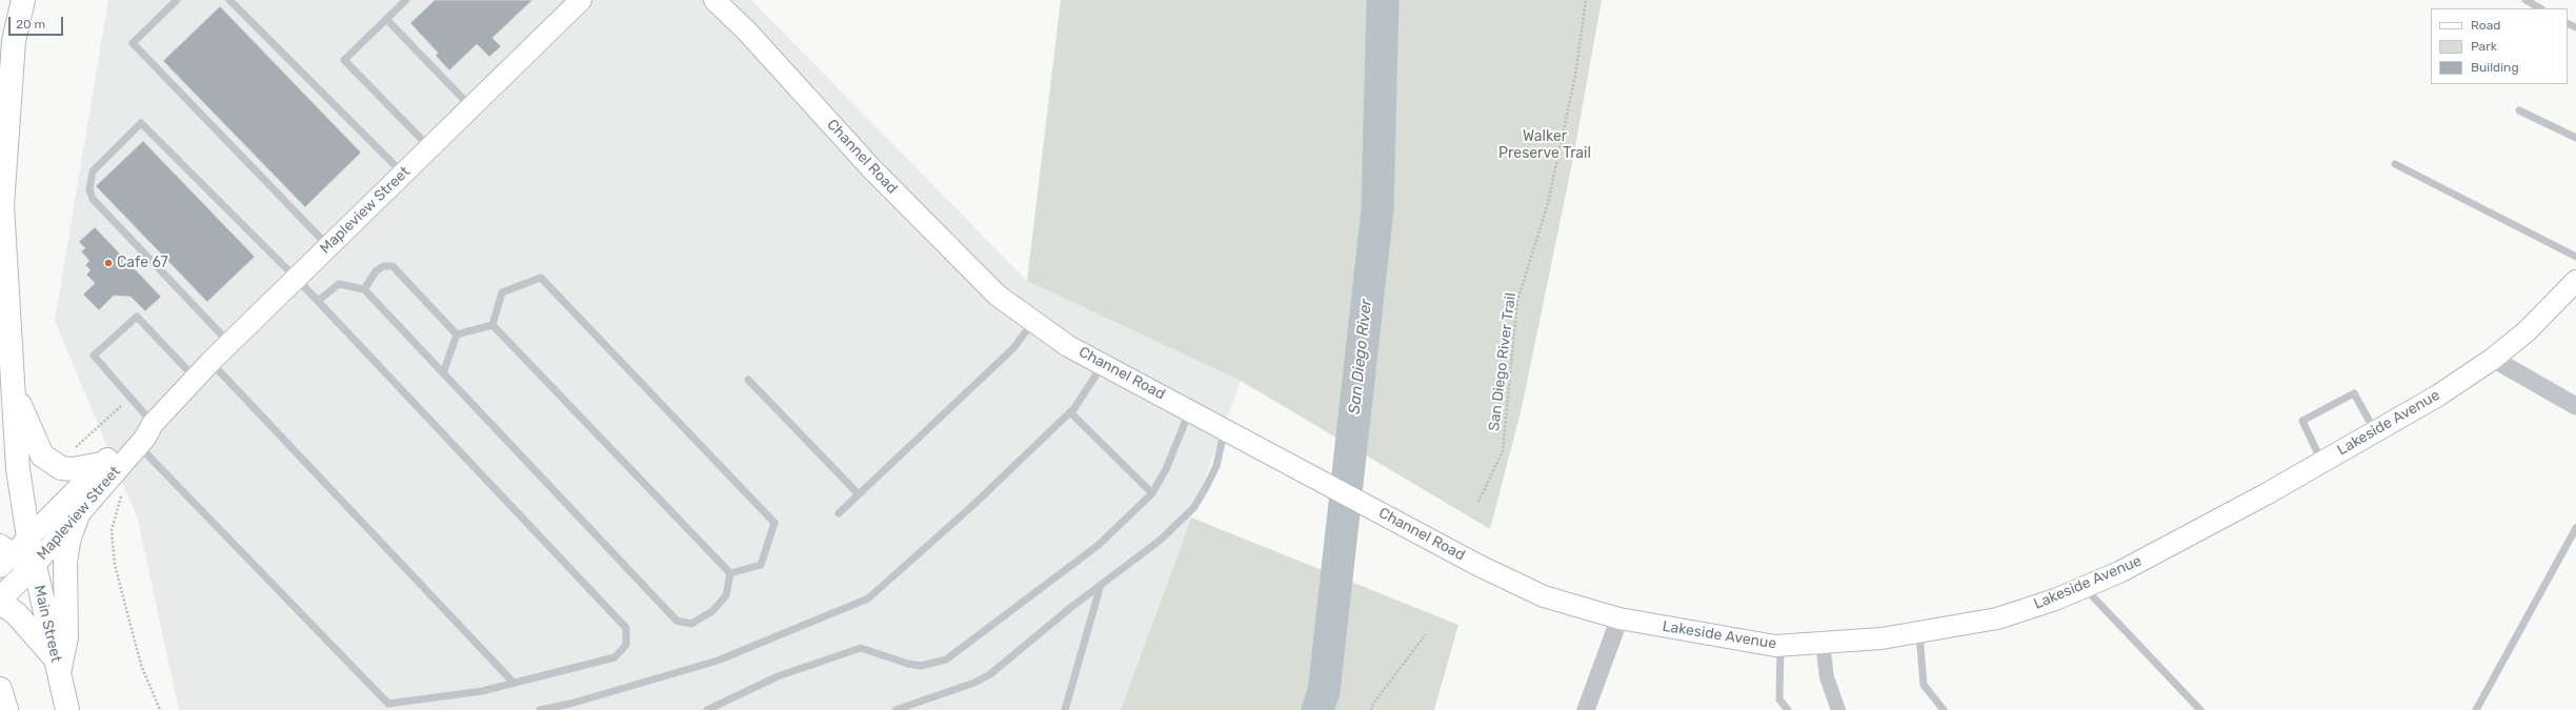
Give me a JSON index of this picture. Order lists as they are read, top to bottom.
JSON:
{
  "streets": {
    "main road": [
      "Channel Road",
      "Mapleview Street",
      "Lakeside Avenue",
      "Main Street"
    ],
    "path": ["San Diego River Trail"]
  },
  "crossings": [
    ["Channel Road", "Lakeside Avenue"],
    ["Mapleview Street", "Main Street"]
  ],
  "water": ["San Diego River"],
  "parks": ["Walker Preserve Trail"],
  "places": ["Cafe 67"],
  "legend": ["Road", "Park", "Building"],
  "scale_bar": "20 m"
}
